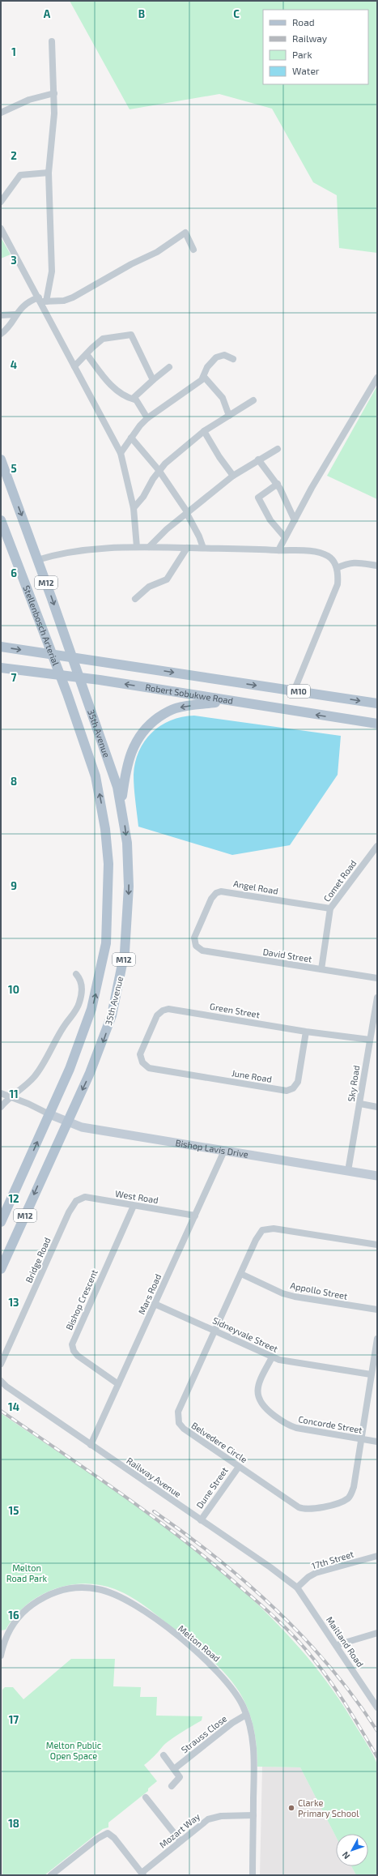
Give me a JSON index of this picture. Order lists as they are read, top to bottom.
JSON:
{
  "streets": {
    "main road": [
      "M12",
      "Stellenbosch Arterial",
      "M10",
      "Robert Sobukwe Road",
      "35th Avenue"
    ],
    "street": [
      "Comet Road",
      "Angel Road",
      "David Street",
      "Green Street",
      "June Road",
      "Sky Road",
      "Bishop Lavis Drive",
      "West Road",
      "Bridge Road",
      "Appollo Street",
      "Mars Road",
      "Bishop Crescent",
      "Sidneyvale Street",
      "Concorde Street",
      "Belvedere Circle",
      "Railway Avenue",
      "Dune Street",
      "17th Street",
      "Maitland Road",
      "Melton Road",
      "Strauss Close",
      "Mozart Way"
    ]
  },
  "crossings": [
    ["Stellenbosch Arterial", "M10"],
    ["Stellenbosch Arterial", "Robert Sobukwe Road"],
    ["Stellenbosch Arterial", "35th Avenue"],
    ["Robert Sobukwe Road", "35th Avenue"],
    ["35th Avenue", "Bishop Lavis Drive"],
    ["Comet Road", "Angel Road"],
    ["Comet Road", "David Street"],
    ["Angel Road", "David Street"],
    ["Green Street", "June Road"],
    ["Green Street", "Sky Road"],
    ["Sky Road", "Bishop Lavis Drive"],
    ["Bishop Lavis Drive", "Mars Road"],
    ["West Road", "Bridge Road"],
    ["West Road", "Mars Road"],
    ["West Road", "Bishop Crescent"],
    ["Appollo Street", "Belvedere Circle"],
    ["Mars Road", "Bishop Crescent"],
    ["Mars Road", "Sidneyvale Street"],
    ["Mars Road", "Railway Avenue"],
    ["Sidneyvale Street", "Concorde Street"],
    ["Sidneyvale Street", "Belvedere Circle"],
    ["Concorde Street", "Belvedere Circle"],
    ["Belvedere Circle", "Dune Street"],
    ["Railway Avenue", "Dune Street"],
    ["Railway Avenue", "17th Street"],
    ["Railway Avenue", "Maitland Road"],
    ["17th Street", "Maitland Road"],
    ["Melton Road", "Strauss Close"],
    ["Melton Road", "Mozart Way"]
  ],
  "parks": ["Melton Road Park", "Melton Public Open Space"],
  "places": ["Clarke Primary School"],
  "legend": [
    "Road",
    "Railway",
    "Park",
    "Water"
  ],
  "north": "bottom left",
  "grid": {
    "columns": ["A", "B", "C"],
    "rows": [
      "1",
      "2",
      "3",
      "4",
      "5",
      "6",
      "7",
      "8",
      "9",
      "10",
      "11",
      "12",
      "13",
      "14",
      "15",
      "16",
      "17",
      "18"
    ]
  }
}
